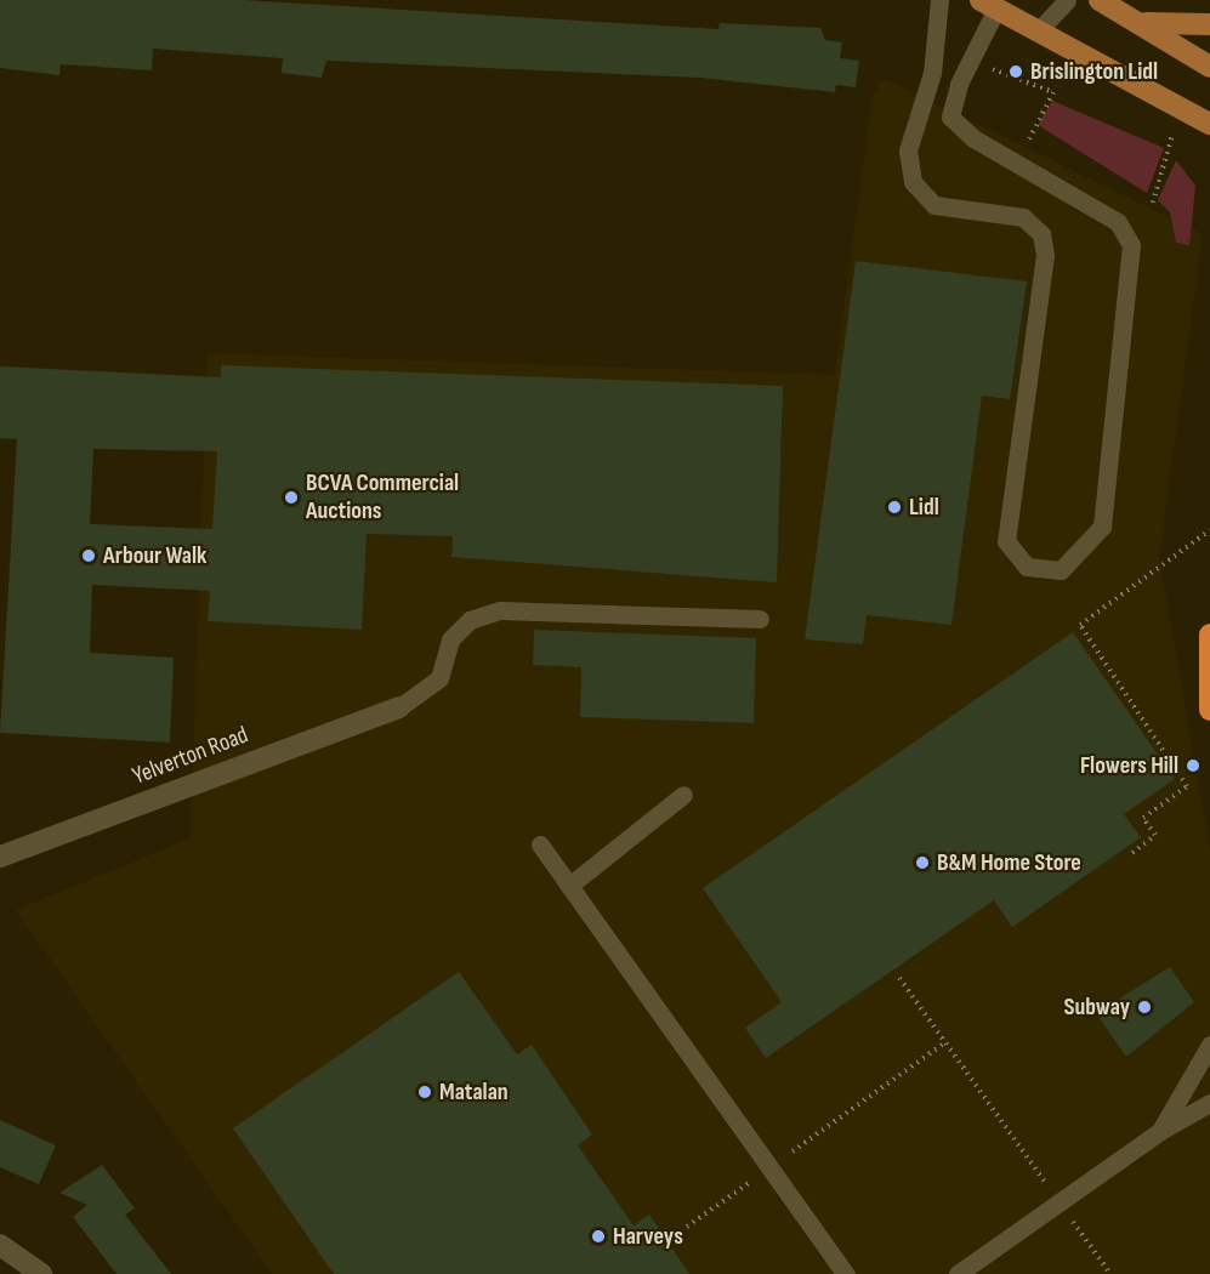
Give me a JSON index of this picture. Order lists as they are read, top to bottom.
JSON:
{
  "streets": {
    "street": ["Yelverton Road"]
  },
  "places": [
    "Brislington Lidl",
    "BCVA Commercial Auctions",
    "Lidl",
    "Arbour Walk",
    "Flowers Hill",
    "B&M Home Store",
    "Subway",
    "Matalan",
    "Harveys"
  ]
}
